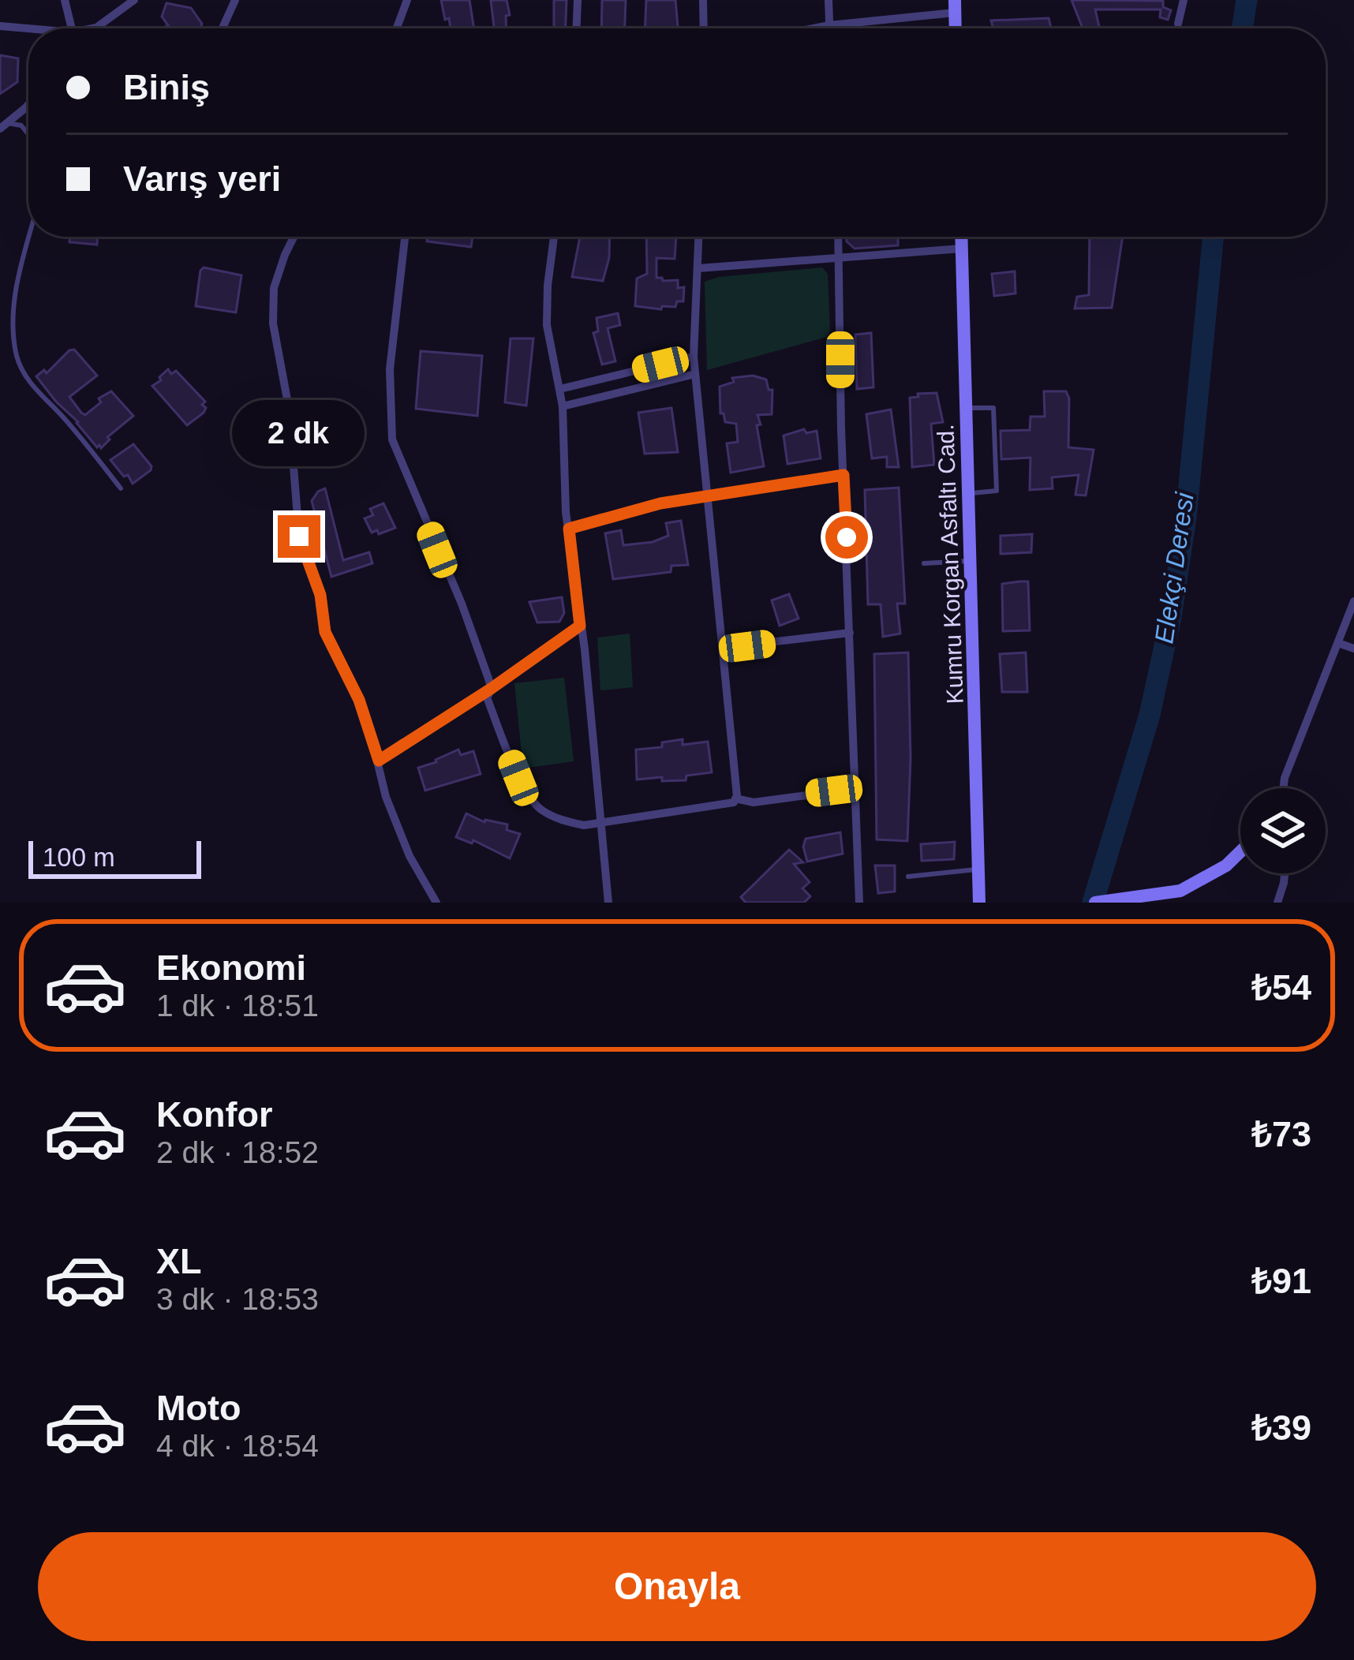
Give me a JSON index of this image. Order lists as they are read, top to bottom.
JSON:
{
  "streets": {
    "main road": ["Kumru Korgan Asfaltı Cad."]
  },
  "water": ["Elekçi Deresi"],
  "scale_bar": "100 m",
  "page": {
    "banner": ["Biniş", "Varış yeri"],
    "bubble": "2 dk",
    "scale": "100 m",
    "list": [
      {
        "name": "Ekonomi",
        "note": "1 dk · 18:51",
        "value": "₺54"
      },
      {
        "name": "Konfor",
        "note": "2 dk · 18:52",
        "value": "₺73"
      },
      {
        "name": "XL",
        "note": "3 dk · 18:53",
        "value": "₺91"
      },
      {
        "name": "Moto",
        "note": "4 dk · 18:54",
        "value": "₺39"
      }
    ],
    "buttons": "Onayla"
  }
}
